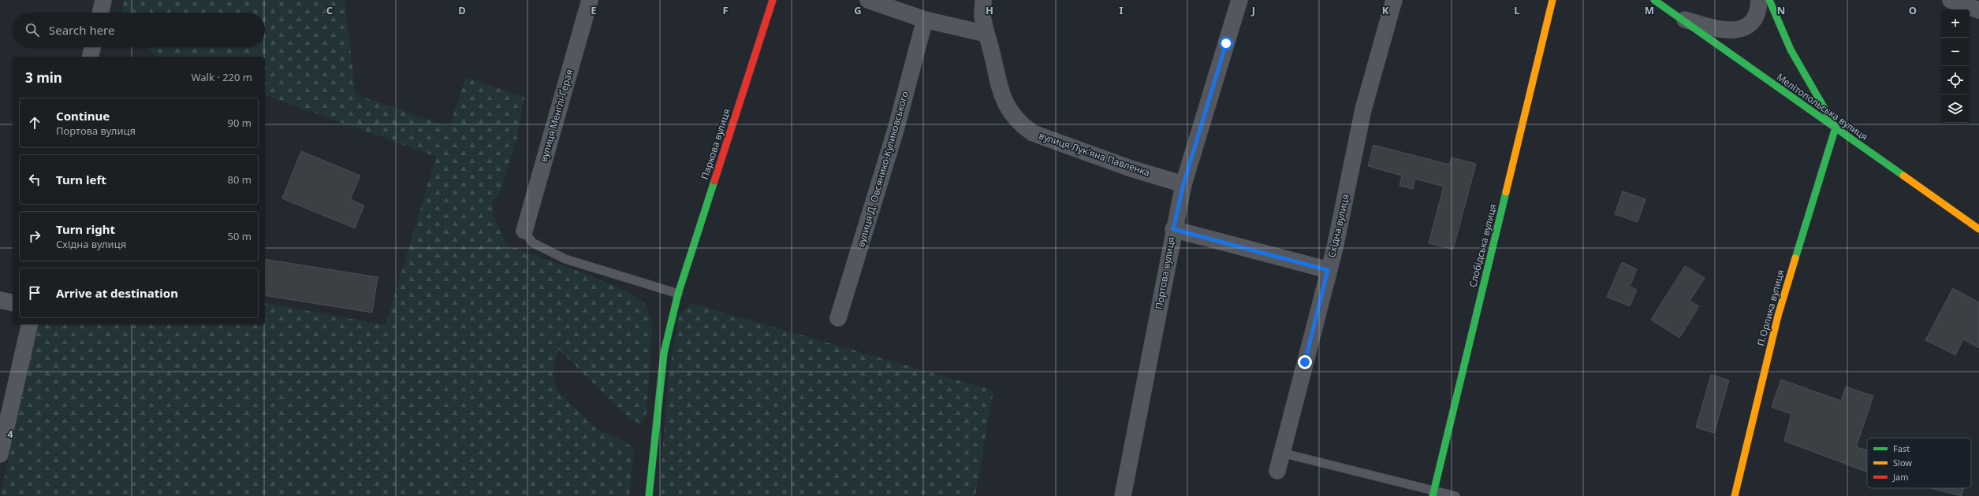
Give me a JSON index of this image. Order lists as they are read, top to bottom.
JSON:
{
  "streets": {
    "street": [
      "Мелітопольська вулиця",
      "вулиця Менґлі-Ґерая",
      "Паркова вулиця",
      "вулиця Лук'яна Павленка",
      "вулиця Д. Овсянико-Куликовського",
      "Східна вулиця",
      "Слобідська вулиця",
      "Портова вулиця",
      "П.Орлика вулиця"
    ]
  },
  "crossings": [
    ["Мелітопольська вулиця", "П.Орлика вулиця"],
    ["вулиця Лук'яна Павленка", "Портова вулиця"]
  ],
  "legend": ["Fast", "Slow", "Jam"],
  "page": {
    "map_buttons": ["+", "−"],
    "search": "Search here",
    "heading": ["3 min", "Walk · 220 m"],
    "list": [
      ["Continue", "Портова вулиця", "90 m"],
      ["Turn left", "80 m"],
      ["Turn right", "Східна вулиця", "50 m"],
      "Arrive at destination"
    ]
  },
  "grid": {
    "columns": [
      "C",
      "D",
      "E",
      "F",
      "G",
      "H",
      "I",
      "J",
      "K",
      "L",
      "M",
      "N",
      "O"
    ],
    "rows": ["4"]
  }
}
